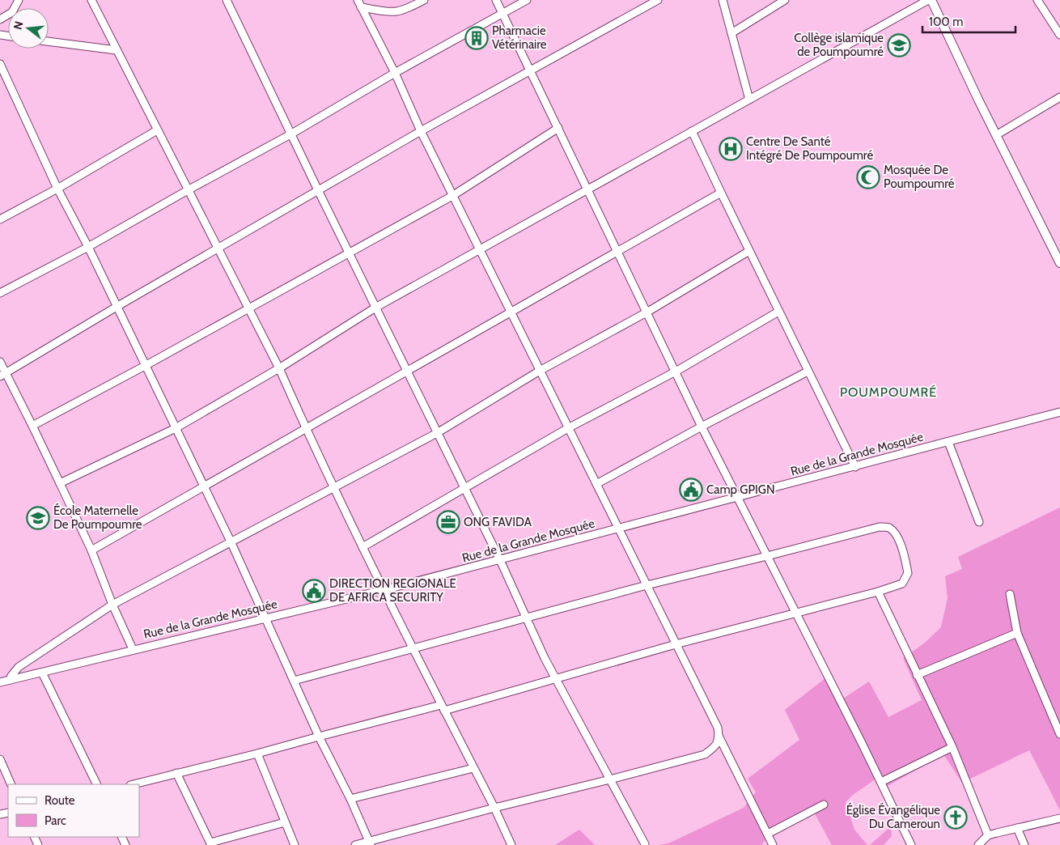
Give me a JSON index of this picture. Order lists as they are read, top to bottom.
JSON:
{
  "streets": {
    "street": ["Rue de la Grande Mosquée"]
  },
  "districts": ["POUMPOUMRÉ"],
  "places": {
    "building": ["Pharmacie Vétérinaire"],
    "school or university": ["Collège islamique de Poumpoumré", "École Maternelle De Poumpoumre"],
    "hospital": ["Centre De Santé Intégré De Poumpoumré"],
    "mosque": ["Mosquée De Poumpoumré"],
    "public building": ["Camp GPIGN", "DIRECTION REGIONALE DE AFRICA SECURITY"],
    "office": ["ONG FAVIDA"],
    "church": ["Église Évangélique Du Cameroun"]
  },
  "legend": ["Route", "Parc"],
  "scale_bar": "100 m",
  "north": "left"
}
